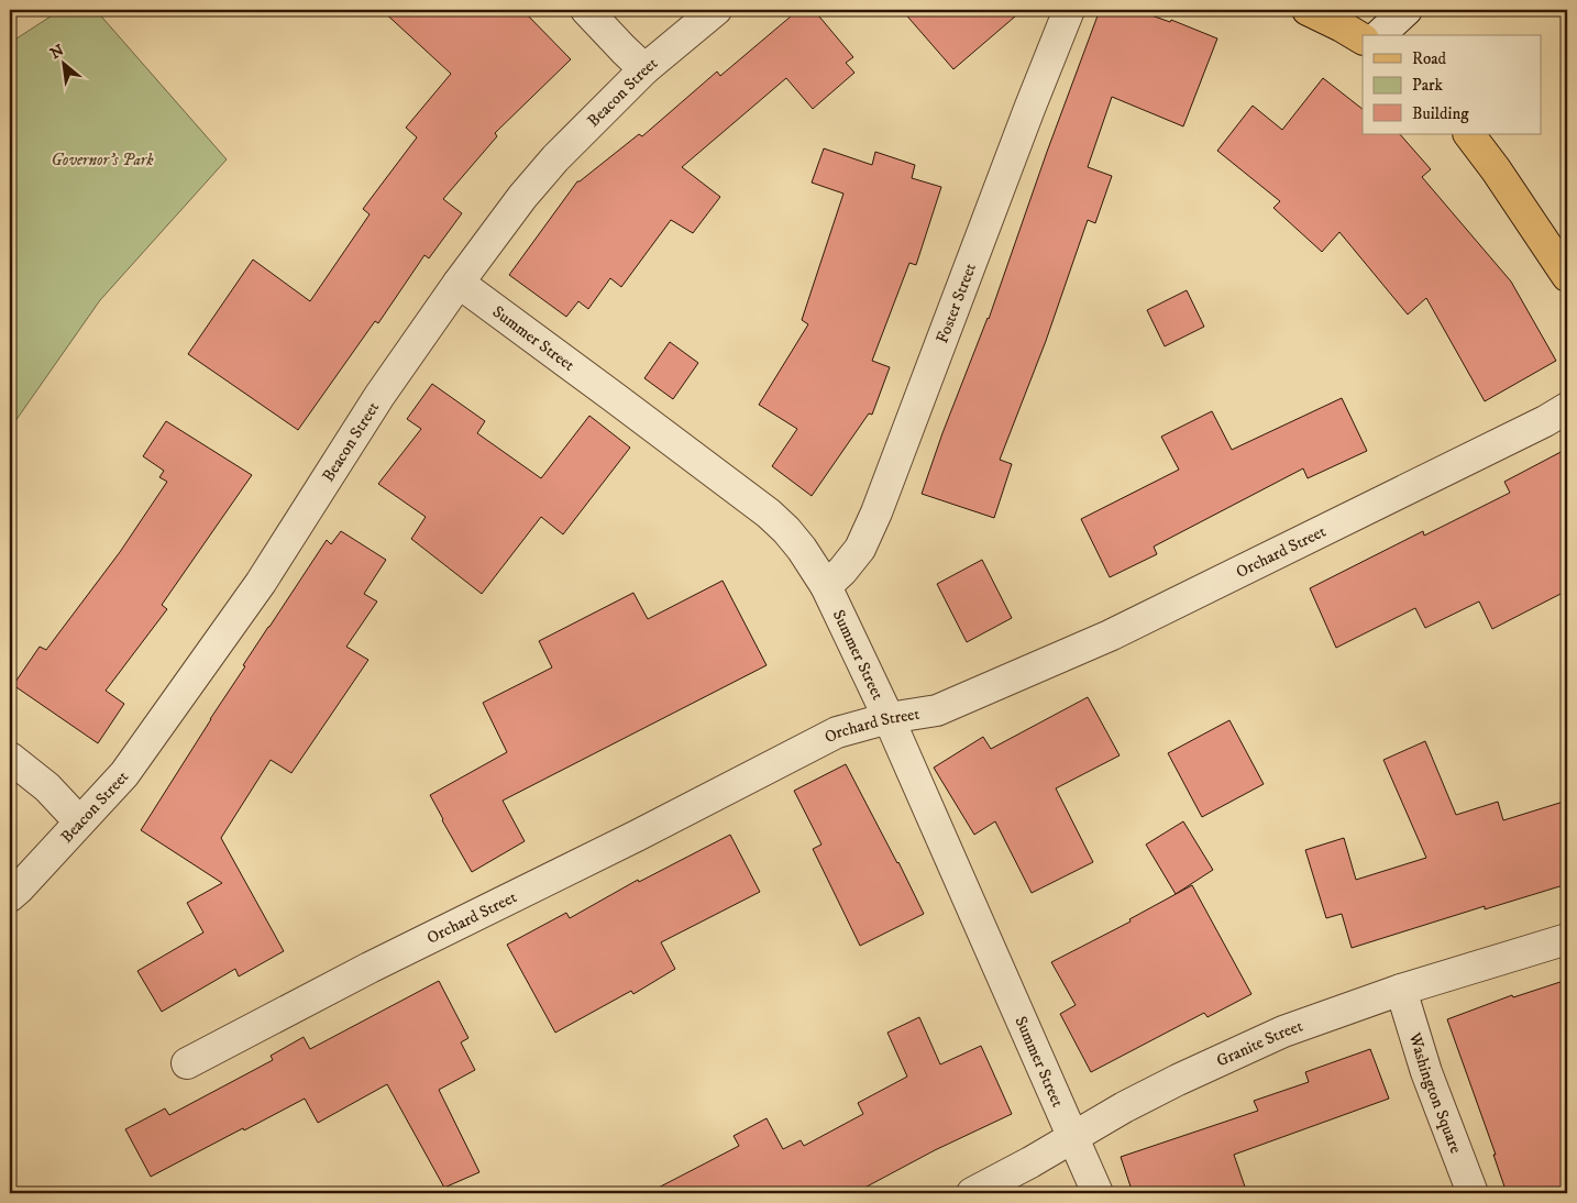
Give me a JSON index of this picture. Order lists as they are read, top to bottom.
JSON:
{
  "streets": {
    "street": [
      "Beacon Street",
      "Foster Street",
      "Summer Street",
      "Orchard Street",
      "Granite Street",
      "Washington Square"
    ]
  },
  "crossings": [
    ["Beacon Street", "Summer Street"],
    ["Foster Street", "Summer Street"],
    ["Summer Street", "Orchard Street"],
    ["Summer Street", "Granite Street"],
    ["Granite Street", "Washington Square"]
  ],
  "parks": ["Governor's Park"],
  "legend": ["Road", "Park", "Building"],
  "north": "top left"
}
